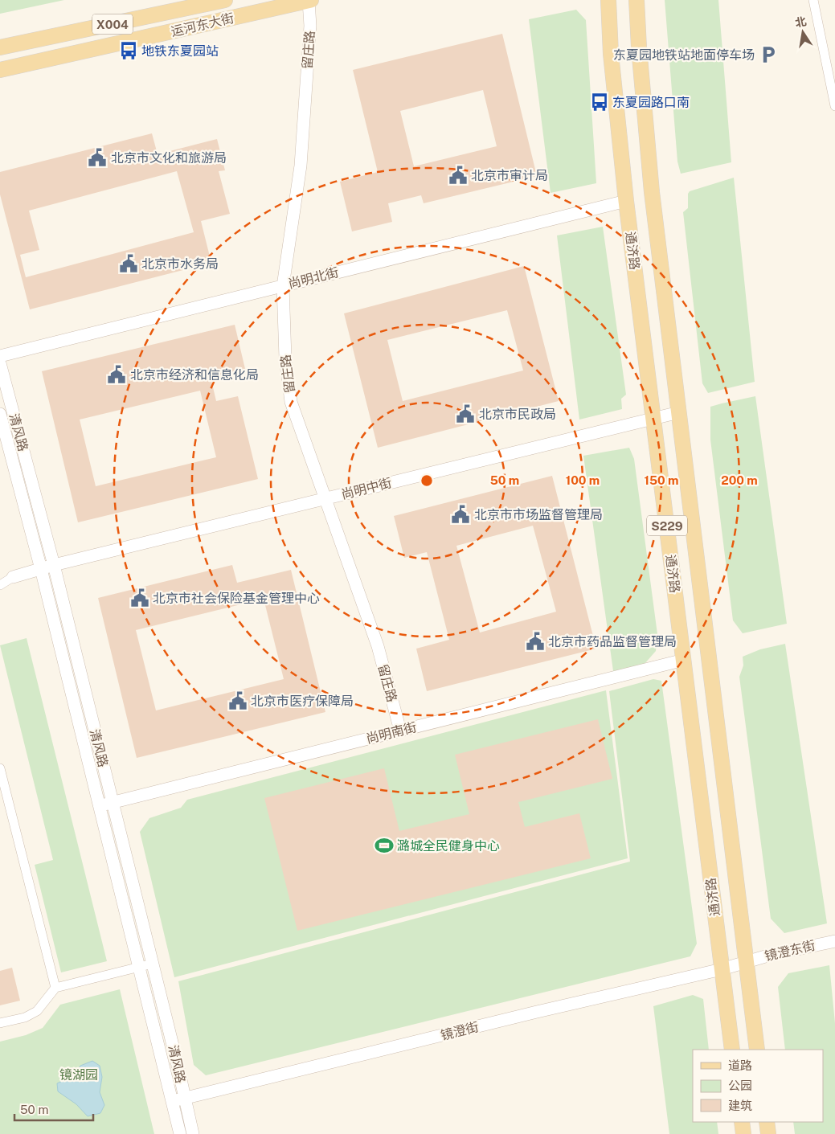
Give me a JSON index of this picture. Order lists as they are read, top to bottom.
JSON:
{
  "streets": {
    "main road": [
      "X004",
      "运河东大街",
      "通济路",
      "S229"
    ],
    "street": [
      "留庄路",
      "尚明北街",
      "清风路",
      "尚明中街",
      "尚明南街",
      "镜澄东街",
      "镜澄街"
    ]
  },
  "crossings": [
    ["运河东大街", "留庄路"],
    ["留庄路", "尚明北街"],
    ["留庄路", "尚明中街"],
    ["留庄路", "尚明南街"],
    ["通济路", "尚明北街"],
    ["通济路", "尚明中街"],
    ["通济路", "尚明南街"],
    ["通济路", "镜澄东街"],
    ["通济路", "镜澄街"],
    ["清风路", "尚明中街"],
    ["清风路", "尚明南街"],
    ["清风路", "镜澄街"],
    ["镜澄东街", "镜澄街"]
  ],
  "parks": ["镜湖园"],
  "places": {
    "bus stop": ["地铁东夏园站", "东夏园路口南"],
    "parking": ["东夏园地铁站地面停车场"],
    "public building": [
      "北京市文化和旅游局",
      "北京市审计局",
      "北京市水务局",
      "北京市经济和信息化局",
      "北京市民政局",
      "北京市市场监督管理局",
      "北京市社会保险基金管理中心",
      "北京市药品监督管理局",
      "北京市医疗保障局"
    ],
    "sports": ["潞城全民健身中心"]
  },
  "legend": ["道路", "公园", "建筑"],
  "scale_bar": "50 m",
  "north": "top",
  "rings": [
    "50 m",
    "100 m",
    "150 m",
    "200 m"
  ]
}
